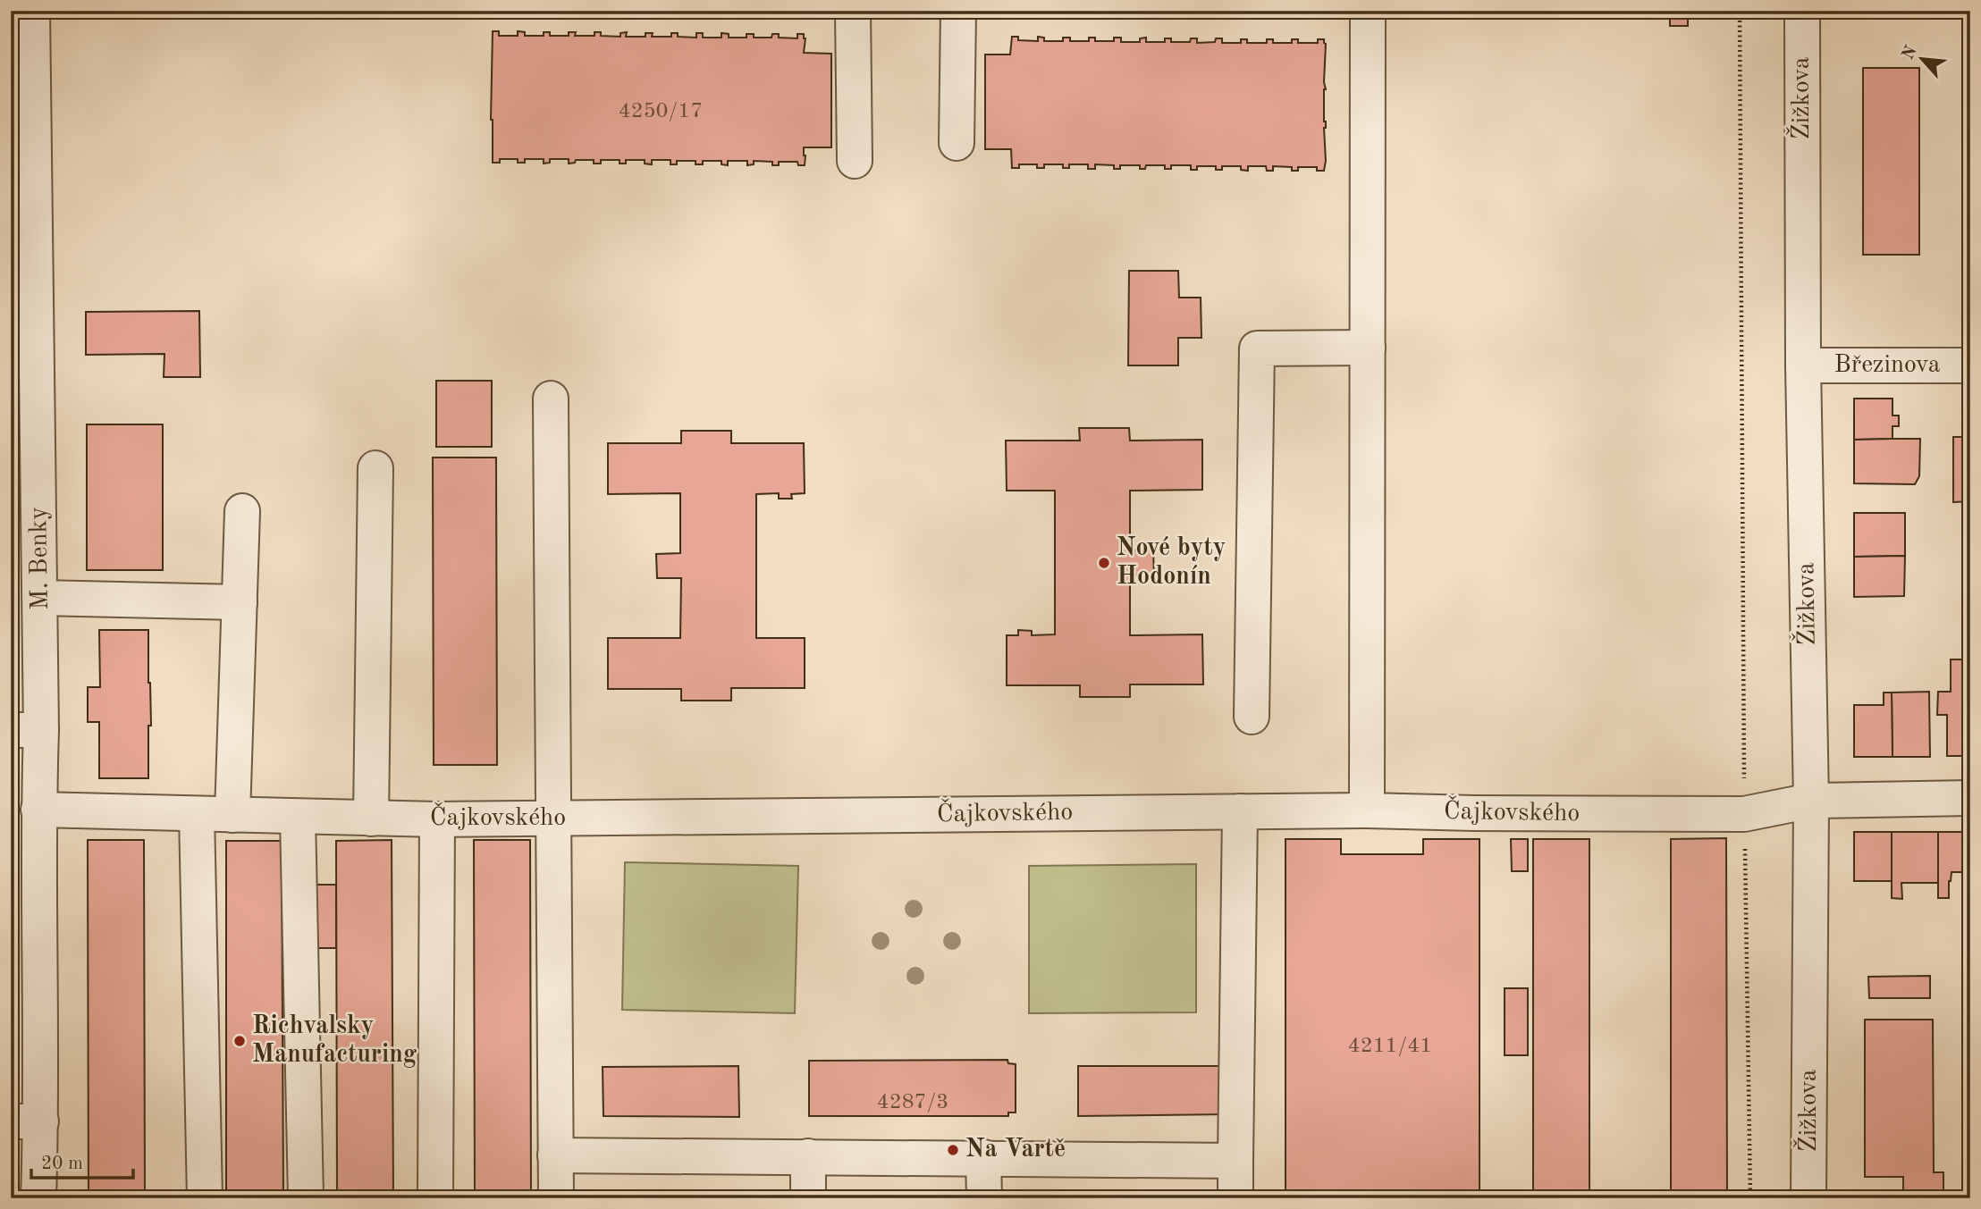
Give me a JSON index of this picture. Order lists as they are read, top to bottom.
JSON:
{
  "streets": {
    "street": [
      "Žižkova",
      "Březinova",
      "M. Benky",
      "Čajkovského"
    ]
  },
  "crossings": [
    ["Žižkova", "Březinova"],
    ["Žižkova", "Čajkovského"],
    ["M. Benky", "Čajkovského"]
  ],
  "places": ["Nové byty Hodonín", "Richvalsky Manufacturing", "Na Vartě"],
  "house_numbers": ["4250/17", "4211/41", "4287/3"],
  "scale_bar": "20 m",
  "north": "top left"
}
